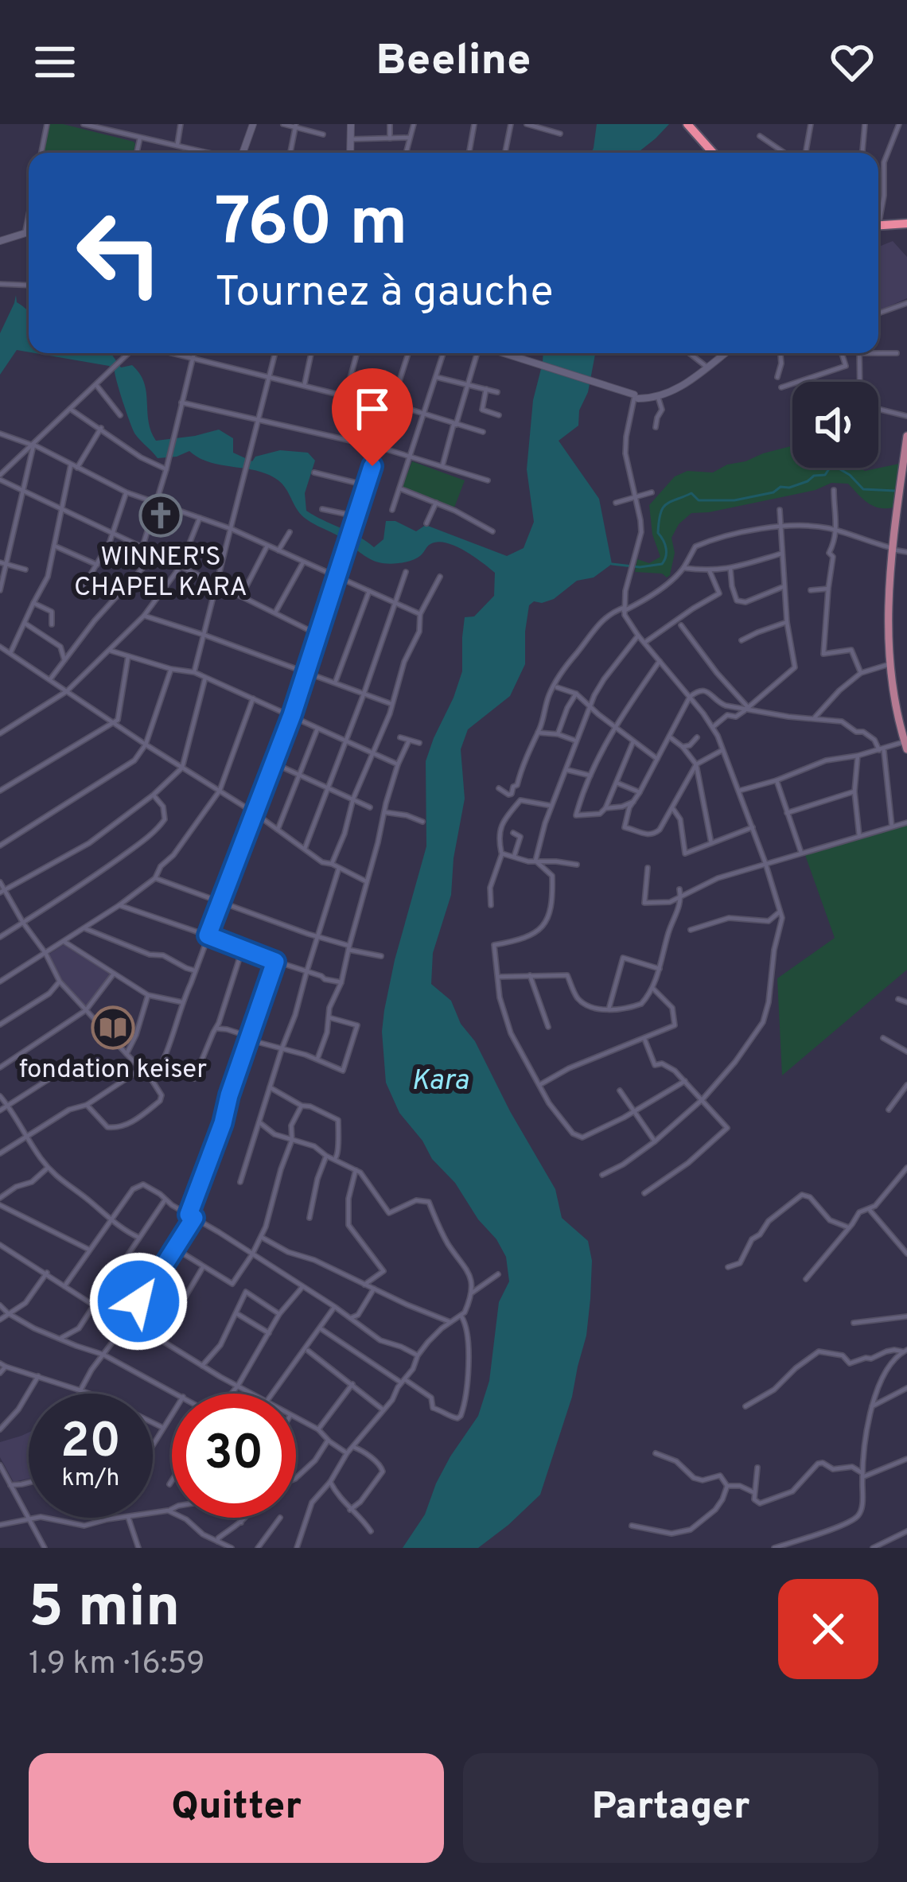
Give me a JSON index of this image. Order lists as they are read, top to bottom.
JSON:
{
  "water": ["Kara"],
  "places": {
    "church": ["WINNER'S CHAPEL KARA"],
    "library": ["fondation keiser"]
  },
  "page": {
    "header": "Beeline",
    "turn": ["760 m", "Tournez à gauche"],
    "speed": "20 km/h",
    "limit": "30",
    "heading": ["5 min", "1.9 km · 16:59"],
    "buttons": ["Quitter", "Partager"]
  }
}
